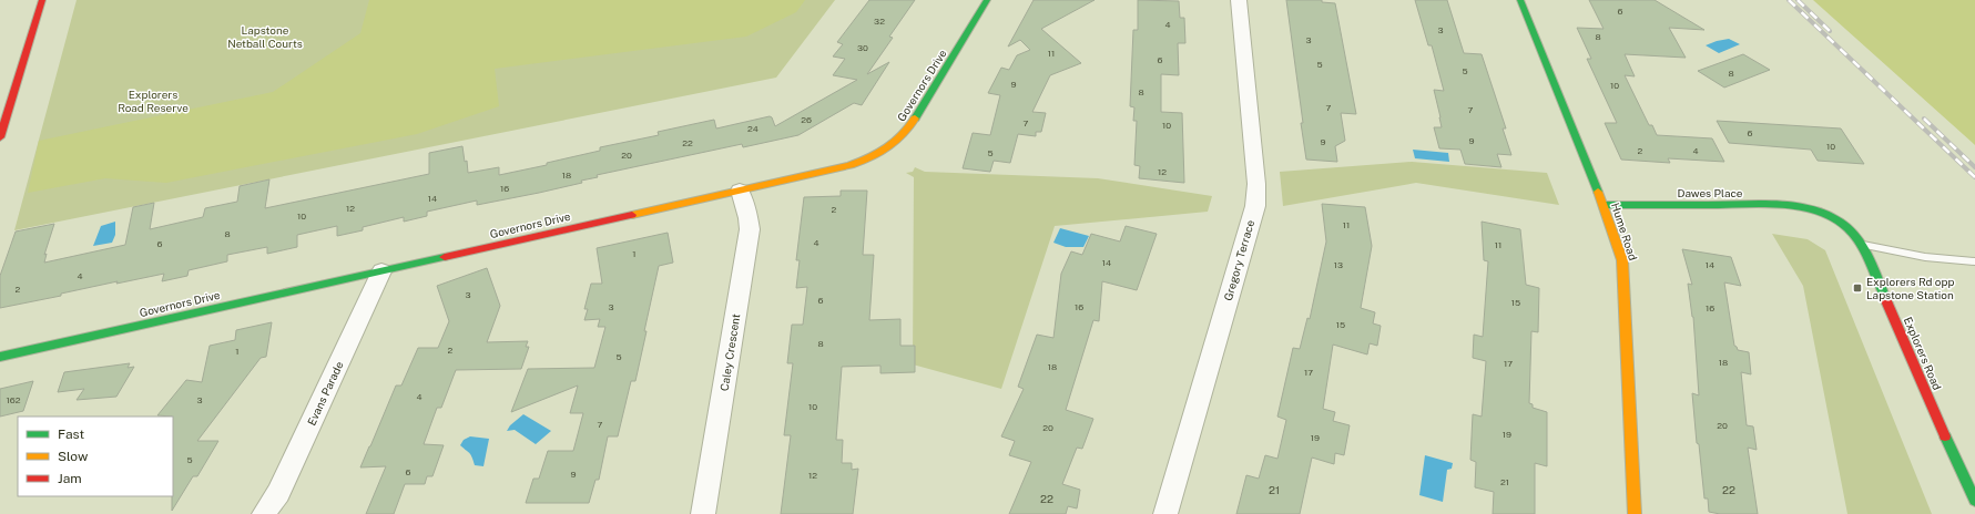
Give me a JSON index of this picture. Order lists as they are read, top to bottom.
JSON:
{
  "streets": {
    "main road": [
      "Governors Drive",
      "Dawes Place",
      "Hume Road",
      "Explorers Road"
    ],
    "street": ["Gregory Terrace", "Caley Crescent", "Evans Parade"]
  },
  "crossings": [
    ["Governors Drive", "Caley Crescent"],
    ["Governors Drive", "Evans Parade"],
    ["Dawes Place", "Hume Road"],
    ["Dawes Place", "Explorers Road"]
  ],
  "parks": ["Lapstone Netball Courts", "Explorers Road Reserve"],
  "places": {
    "transit": ["Explorers Rd opp Lapstone Station"]
  },
  "house_numbers": [
    "6",
    "32",
    "4",
    "3",
    "8",
    "3",
    "30",
    "11",
    "6",
    "5",
    "5",
    "8",
    "9",
    "10",
    "8",
    "7",
    "7",
    "26",
    "7",
    "10",
    "24",
    "6",
    "9",
    "9",
    "22",
    "10",
    "2",
    "4",
    "5",
    "20",
    "12",
    "18",
    "16",
    "14",
    "12",
    "2",
    "10",
    "11",
    "8",
    "4",
    "6",
    "11",
    "1",
    "14",
    "13",
    "14",
    "4",
    "2",
    "3",
    "6",
    "15",
    "3",
    "16",
    "16",
    "15",
    "8",
    "2",
    "1",
    "5",
    "18",
    "17",
    "18",
    "17",
    "4",
    "162",
    "3",
    "10",
    "7",
    "20",
    "20",
    "19",
    "19",
    "5",
    "6",
    "9",
    "12",
    "21",
    "21",
    "22",
    "22"
  ],
  "legend": ["Fast", "Slow", "Jam"]
}
